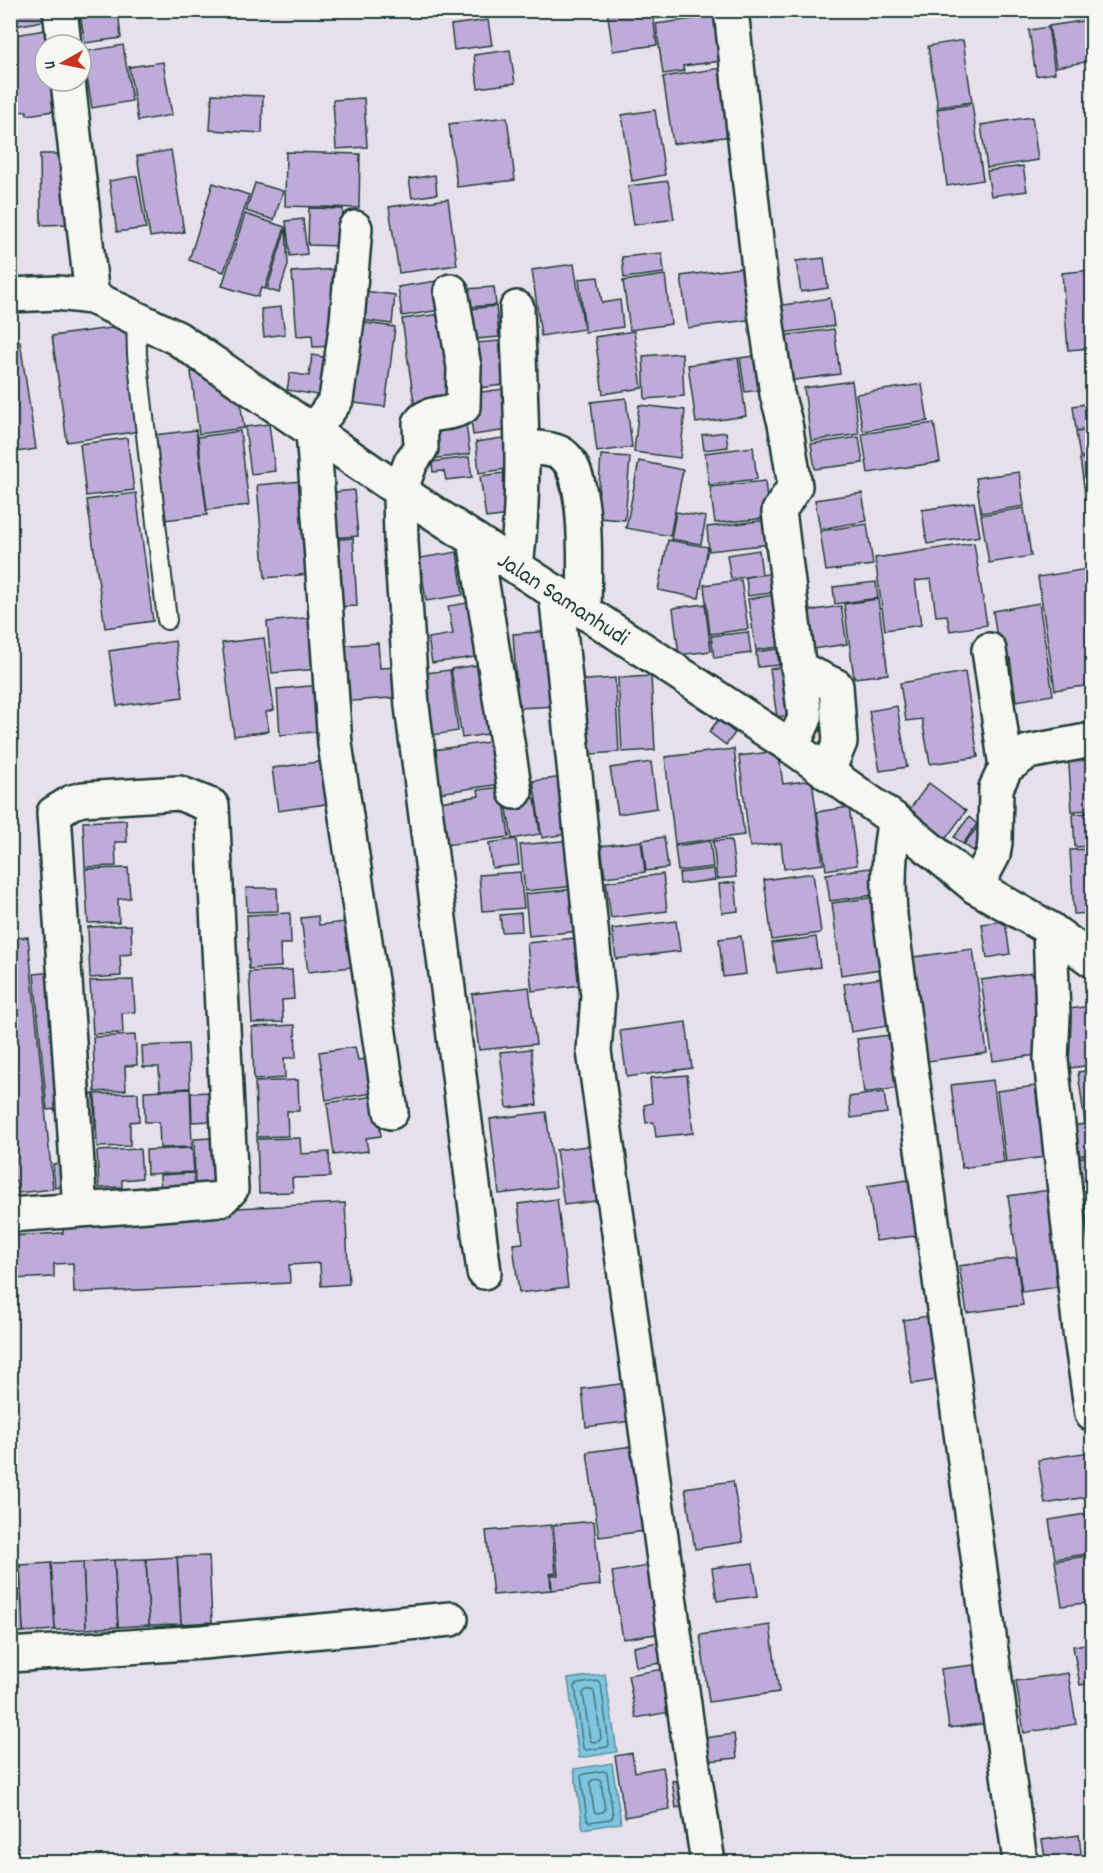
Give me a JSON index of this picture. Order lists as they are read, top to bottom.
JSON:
{
  "streets": {
    "street": ["Jalan Samanhudi"]
  },
  "north": "left"
}
